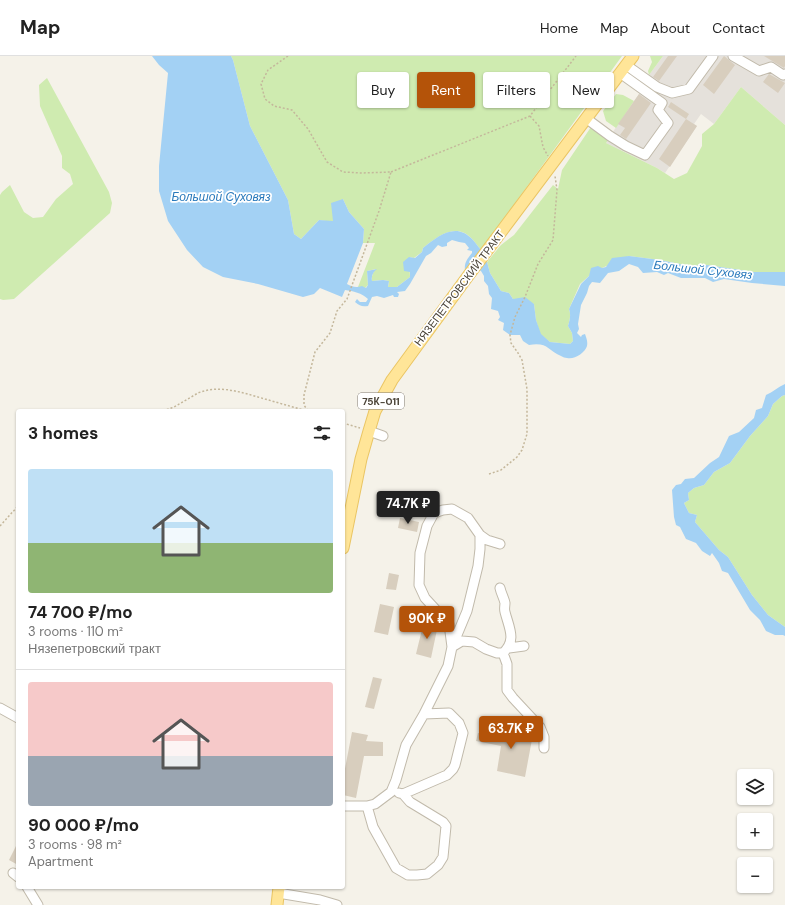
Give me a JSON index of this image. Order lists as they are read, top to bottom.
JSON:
{
  "streets": {
    "main road": ["НЯЗЕПЕТРОВСКИЙ ТРАКТ", "75К-011"]
  },
  "water": ["Большой Суховяз"],
  "page": {
    "header": "Map",
    "nav": [
      "Home",
      "Map",
      "About",
      "Contact"
    ],
    "chip": [
      "Buy",
      "Rent",
      "Filters",
      "New"
    ],
    "heading": "3 homes",
    "list": [
      {
        "name": "74 700 ₽/mo",
        "note": "3 rooms · 110 m² · Нязепетровский тракт"
      },
      {
        "name": "90 000 ₽/mo",
        "note": "3 rooms · 98 m² · Apartment"
      }
    ],
    "price": ["74.7K ₽", "90K ₽", "63.7K ₽"],
    "map_buttons": ["+", "−"]
  }
}
